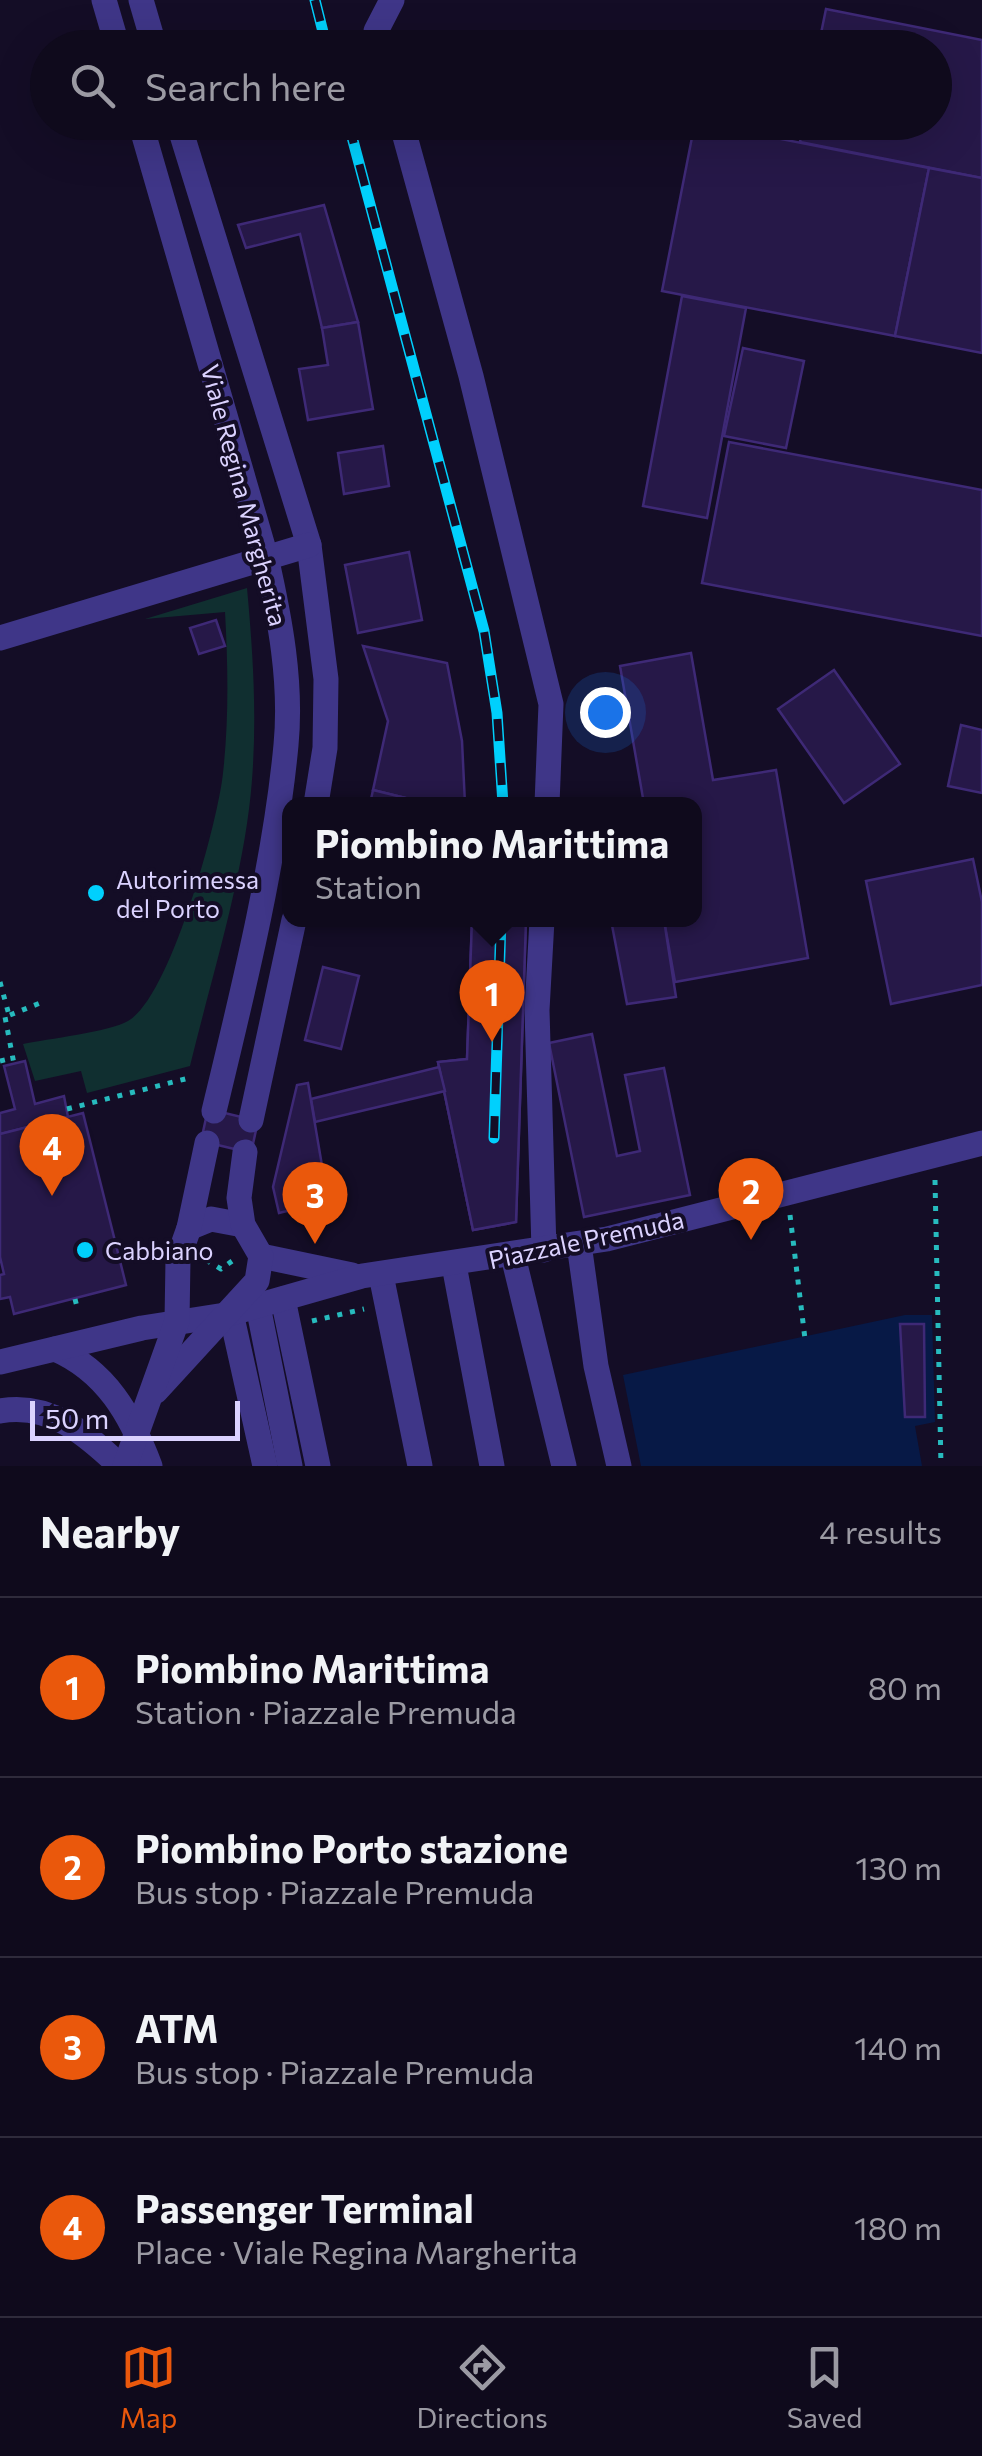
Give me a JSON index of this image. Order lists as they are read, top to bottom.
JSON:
{
  "streets": {
    "street": ["Viale Regina Margherita", "Piazzale Premuda"]
  },
  "places": ["Autorimessa del Porto", "Cabbiano"],
  "scale_bar": "50 m",
  "page": {
    "search": "Search here",
    "popup": ["Piombino Marittima", "Station"],
    "pins": [
      "1",
      "4",
      "2",
      "3"
    ],
    "scale": "50 m",
    "heading": ["Nearby", "4 results"],
    "list": [
      {
        "mark": "1",
        "name": "Piombino Marittima",
        "note": "Station · Piazzale Premuda",
        "value": "80 m"
      },
      {
        "mark": "2",
        "name": "Piombino Porto stazione",
        "note": "Bus stop · Piazzale Premuda",
        "value": "130 m"
      },
      {
        "mark": "3",
        "name": "ATM",
        "note": "Bus stop · Piazzale Premuda",
        "value": "140 m"
      },
      {
        "mark": "4",
        "name": "Passenger Terminal",
        "note": "Place · Viale Regina Margherita",
        "value": "180 m"
      }
    ],
    "nav": ["Map", "Directions", "Saved"]
  }
}
